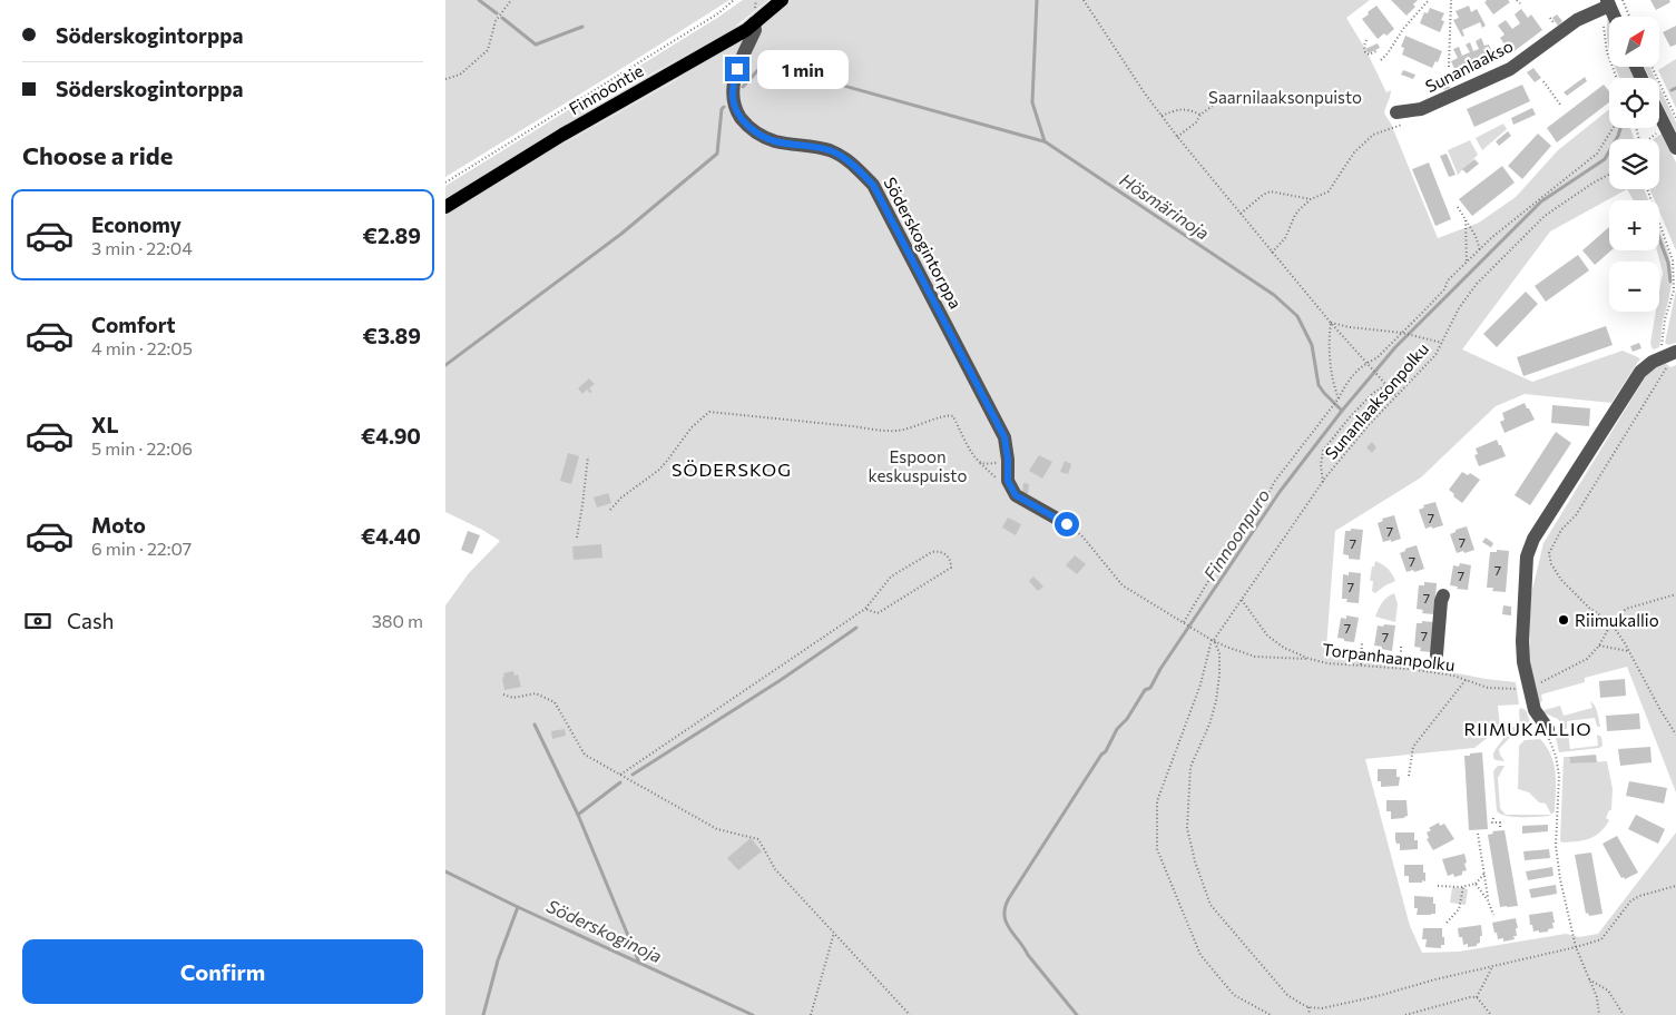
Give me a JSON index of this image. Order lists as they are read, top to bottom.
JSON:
{
  "streets": {
    "main road": ["Finnoontie"],
    "street": ["Sunanlaakso", "Söderskogintorppa"],
    "path": ["Sunanlaaksonpolku", "Torpanhaanpolku"]
  },
  "crossings": [
    ["Finnoontie", "Söderskogintorppa"],
    ["Sunanlaaksonpolku", "Torpanhaanpolku"]
  ],
  "districts": ["SÖDERSKOG", "RIIMUKALLIO"],
  "water": ["Hösmärinoja", "Finnoonpuro", "Söderskoginoja"],
  "parks": ["Saarnilaaksonpuisto", "Espoon keskuspuisto"],
  "places": ["Riimukallio"],
  "house_numbers": [
    "7",
    "7",
    "7",
    "7",
    "7",
    "7",
    "7",
    "7",
    "7",
    "7",
    "7",
    "7"
  ],
  "north": "top right",
  "page": {
    "banner": ["Söderskogintorppa", "Söderskogintorppa"],
    "map_buttons": ["+", "−"],
    "bubble": "1 min",
    "heading": "Choose a ride",
    "list": [
      {
        "name": "Economy",
        "note": "3 min · 22:04",
        "value": "€2.89"
      },
      {
        "name": "Comfort",
        "note": "4 min · 22:05",
        "value": "€3.89"
      },
      {
        "name": "XL",
        "note": "5 min · 22:06",
        "value": "€4.90"
      },
      {
        "name": "Moto",
        "note": "6 min · 22:07",
        "value": "€4.40"
      }
    ],
    "pay": ["Cash", "380 m"],
    "buttons": "Confirm"
  }
}
